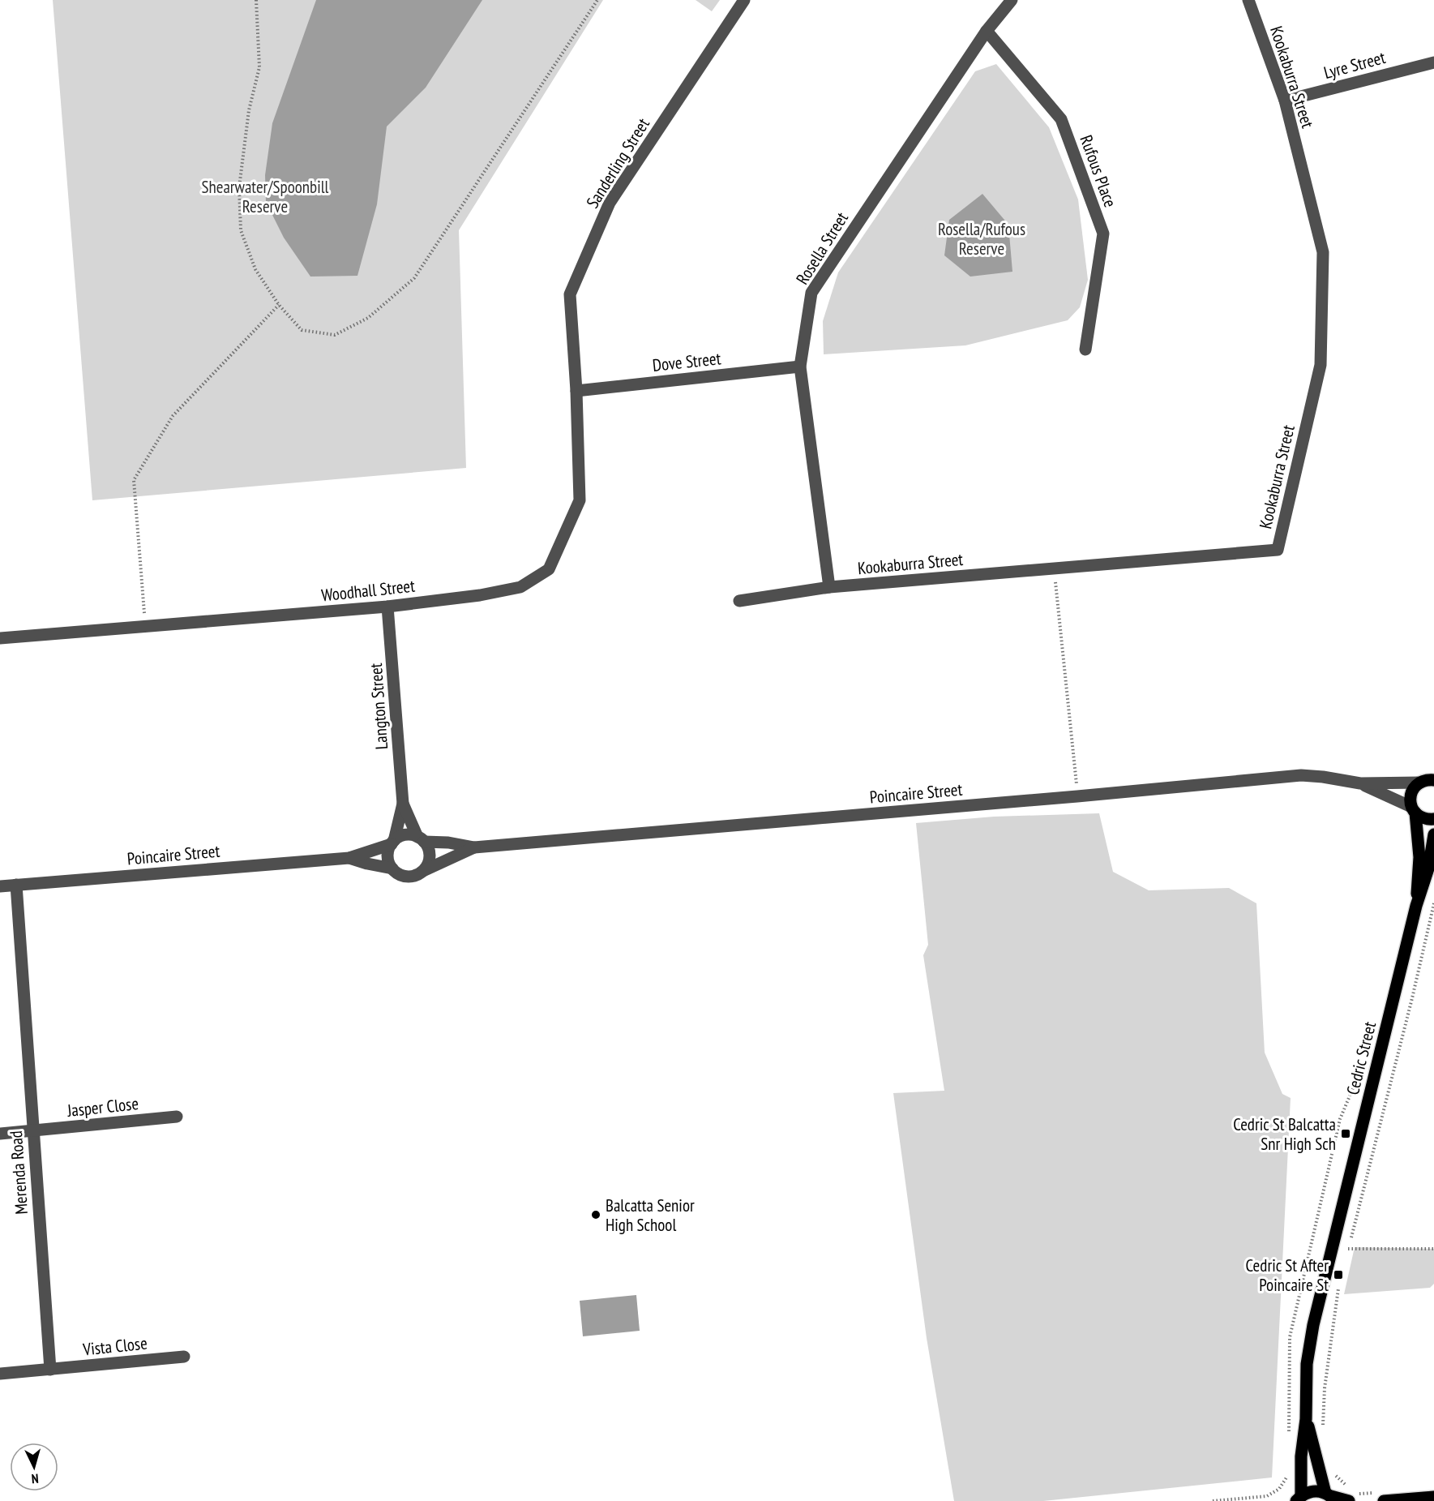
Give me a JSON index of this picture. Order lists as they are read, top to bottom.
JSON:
{
  "streets": {
    "main road": ["Cedric Street"],
    "street": [
      "Lyre Street",
      "Kookaburra Street",
      "Sanderling Street",
      "Rufous Place",
      "Rosella Street",
      "Dove Street",
      "Woodhall Street",
      "Langton Street",
      "Poincaire Street",
      "Jasper Close",
      "Merenda Road",
      "Vista Close"
    ]
  },
  "crossings": [
    ["Lyre Street", "Kookaburra Street"],
    ["Kookaburra Street", "Rosella Street"],
    ["Sanderling Street", "Dove Street"],
    ["Sanderling Street", "Woodhall Street"],
    ["Rufous Place", "Rosella Street"],
    ["Rosella Street", "Dove Street"],
    ["Dove Street", "Woodhall Street"],
    ["Woodhall Street", "Langton Street"],
    ["Langton Street", "Poincaire Street"],
    ["Poincaire Street", "Cedric Street"],
    ["Poincaire Street", "Merenda Road"],
    ["Jasper Close", "Merenda Road"],
    ["Merenda Road", "Vista Close"]
  ],
  "parks": ["Shearwater/Spoonbill Reserve", "Rosella/Rufous Reserve"],
  "places": {
    "transit": ["Cedric St Balcatta Snr High Sch", "Cedric St After Poincaire St"],
    "other": ["Balcatta Senior High School"]
  },
  "north": "bottom"
}
